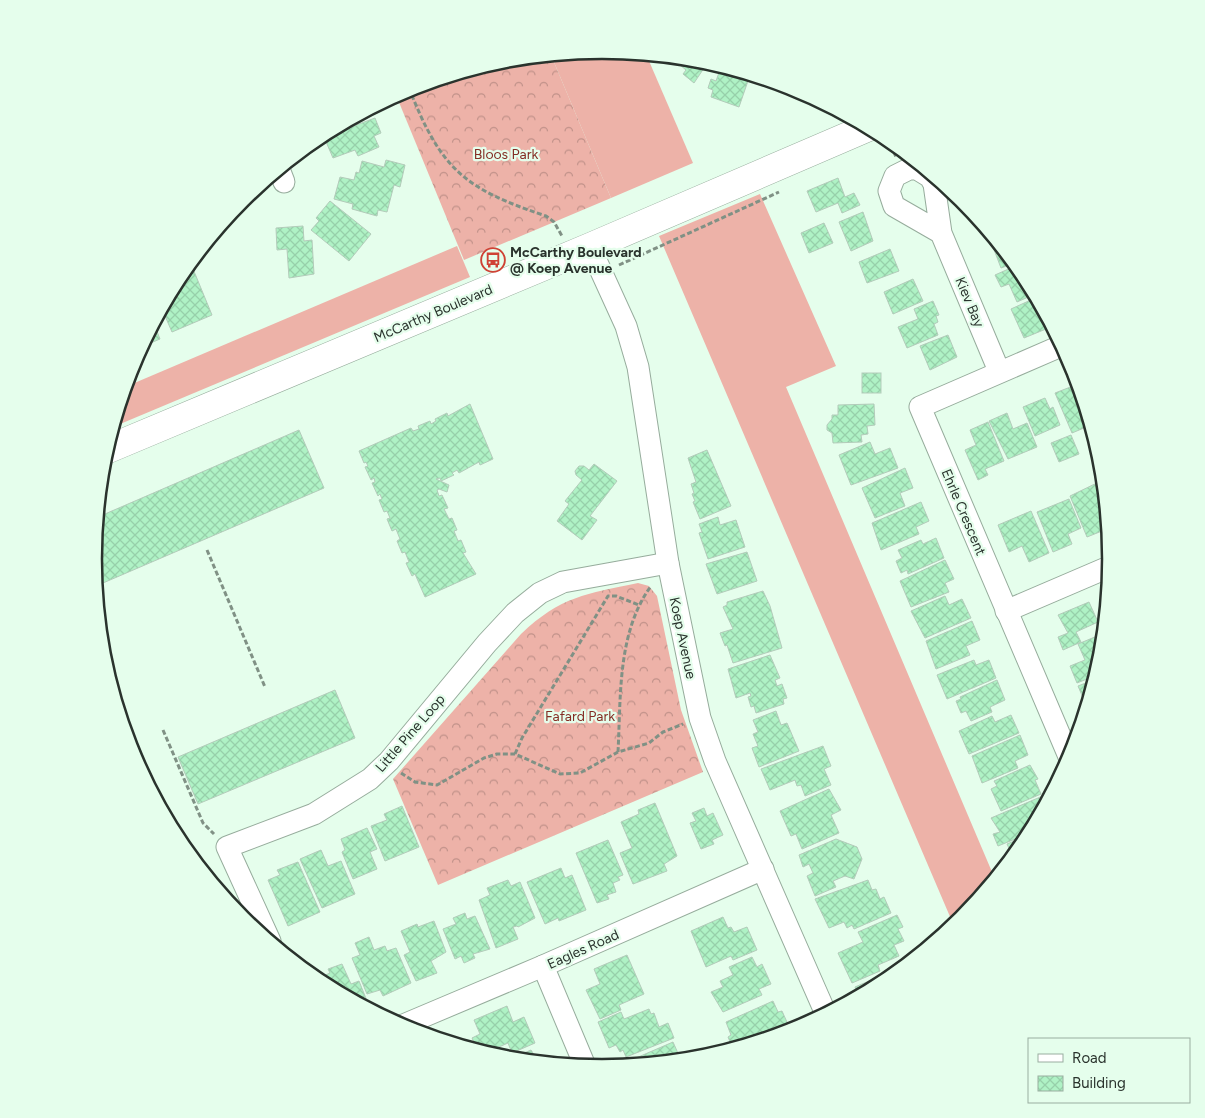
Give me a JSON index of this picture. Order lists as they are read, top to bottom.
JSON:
{
  "streets": {
    "main road": ["McCarthy Boulevard"],
    "street": [
      "Kiev Bay",
      "Ehrle Crescent",
      "Koep Avenue",
      "Little Pine Loop",
      "Eagles Road"
    ]
  },
  "crossings": [
    ["Kiev Bay", "Ehrle Crescent"],
    ["McCarthy Boulevard", "Koep Avenue"],
    ["Koep Avenue", "Little Pine Loop"],
    ["Koep Avenue", "Eagles Road"]
  ],
  "parks": ["Bloos Park", "Fafard Park"],
  "places": {
    "bus stop": ["McCarthy Boulevard @ Koep Avenue"]
  },
  "legend": ["Road", "Building"]
}
